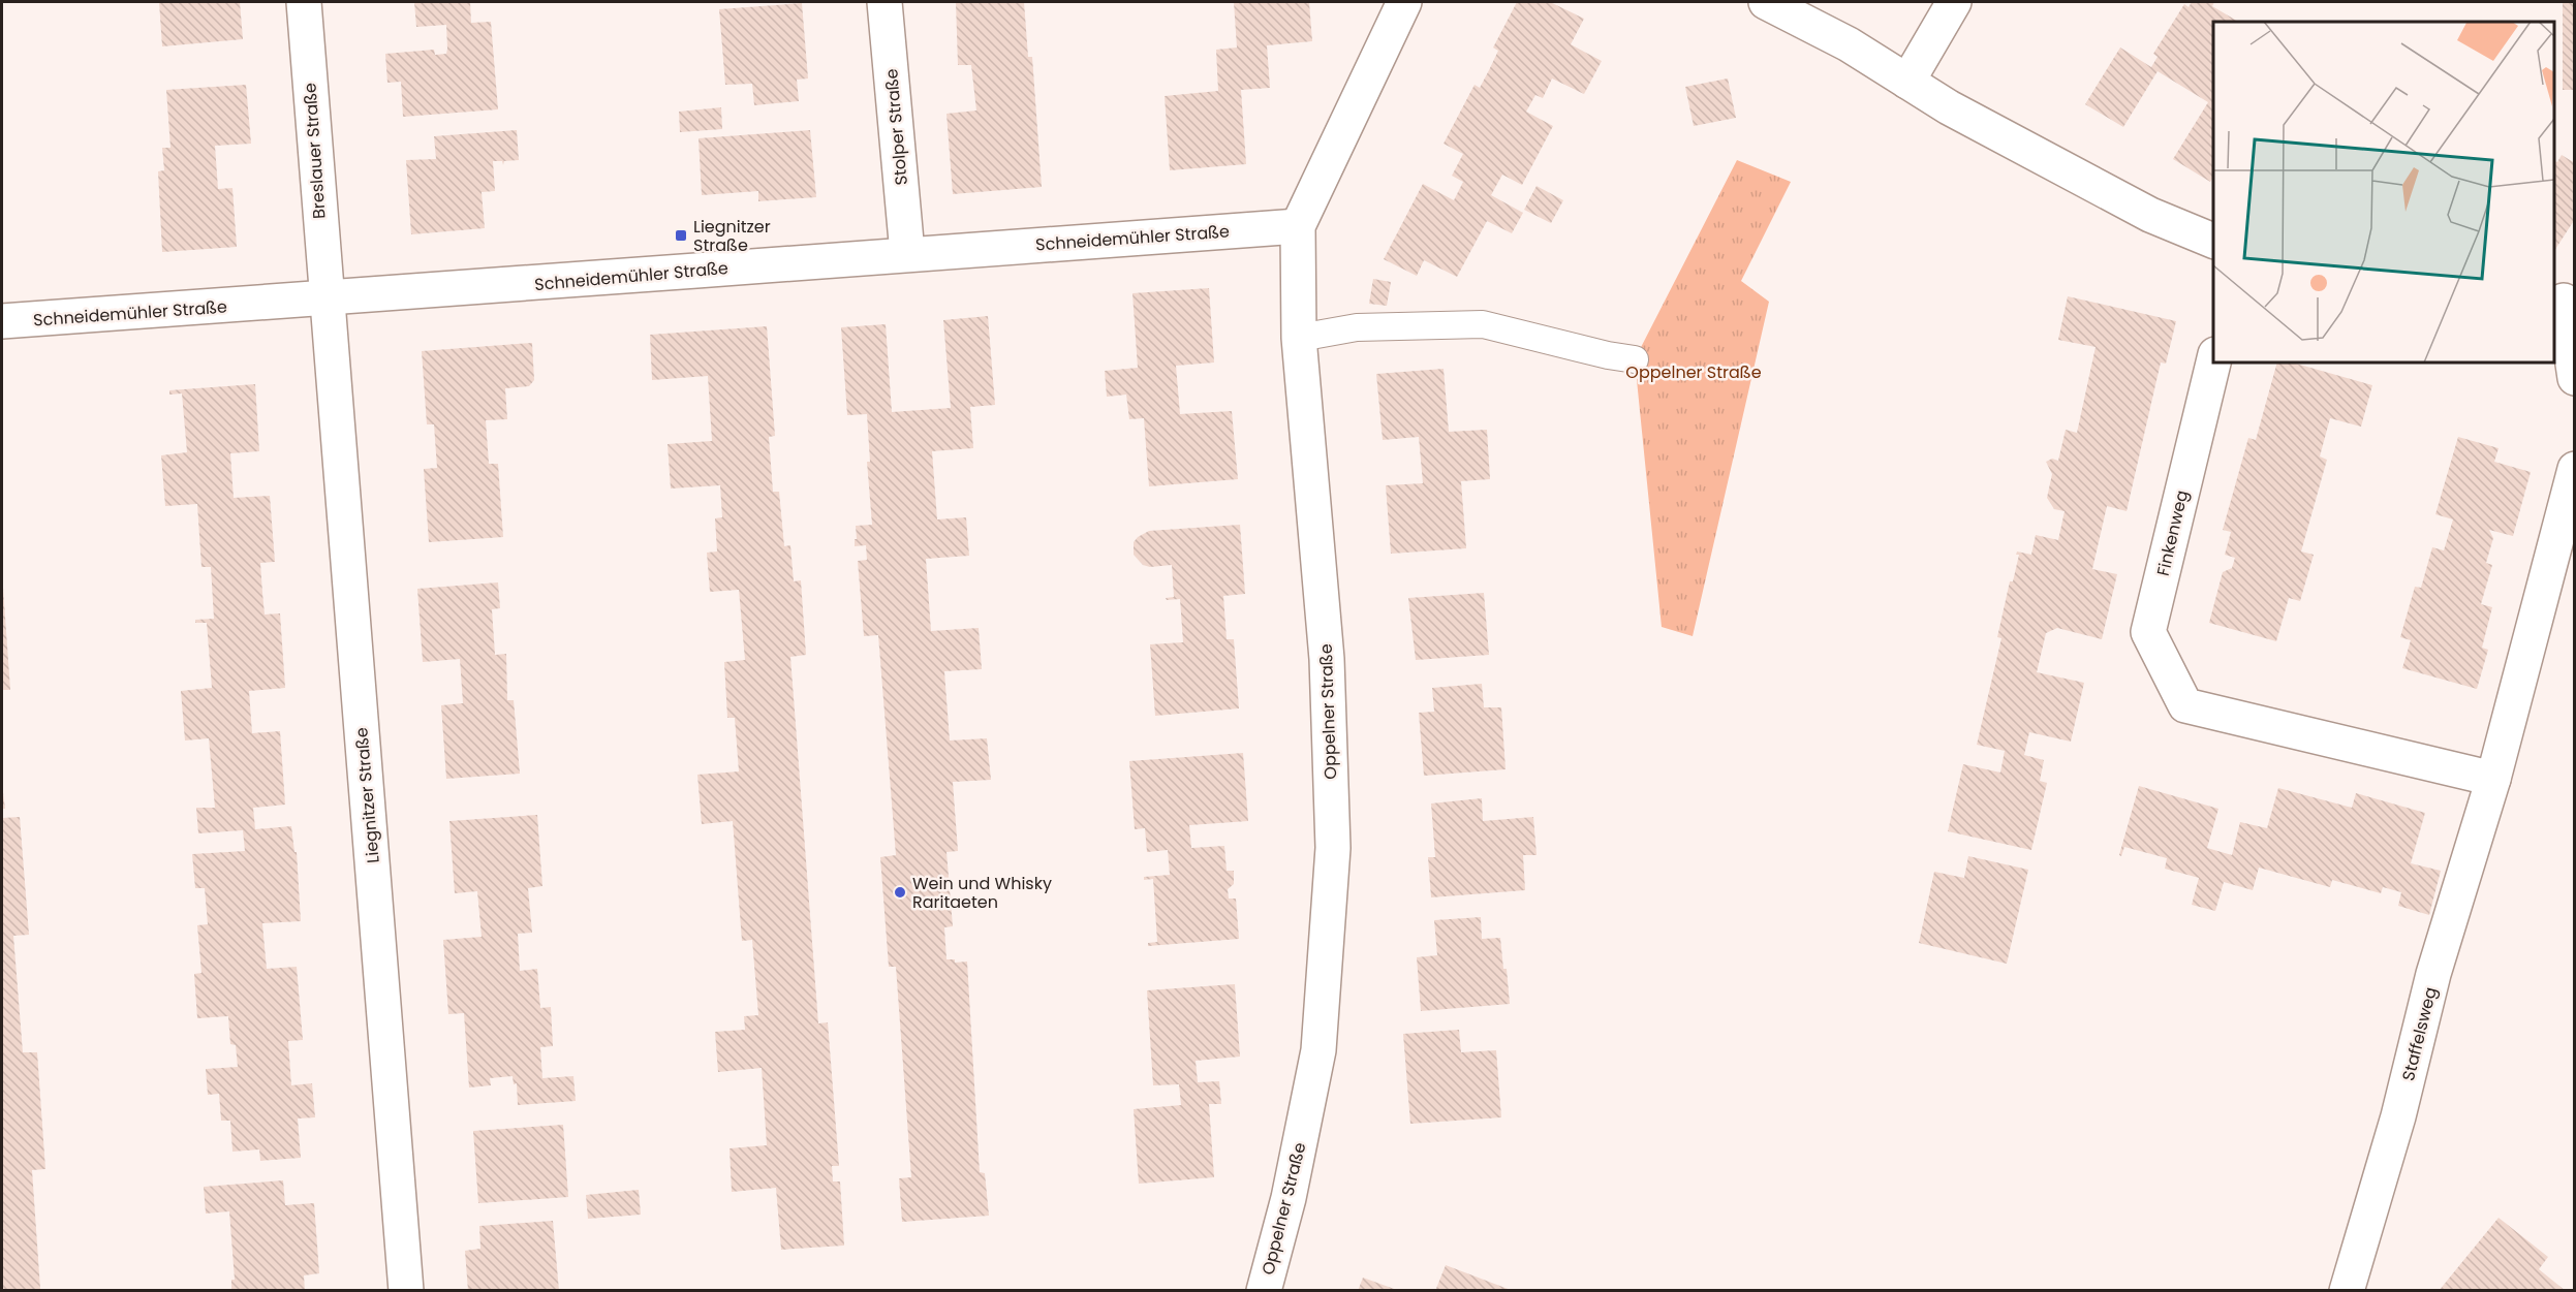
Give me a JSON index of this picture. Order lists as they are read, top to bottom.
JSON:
{
  "streets": {
    "street": [
      "Stolper Straße",
      "Breslauer Straße",
      "Schneidemühler Straße",
      "Finkenweg",
      "Oppelner Straße",
      "Liegnitzer Straße",
      "Staffelsweg"
    ]
  },
  "crossings": [
    ["Stolper Straße", "Schneidemühler Straße"],
    ["Breslauer Straße", "Schneidemühler Straße"],
    ["Breslauer Straße", "Liegnitzer Straße"],
    ["Schneidemühler Straße", "Oppelner Straße"],
    ["Schneidemühler Straße", "Liegnitzer Straße"],
    ["Finkenweg", "Staffelsweg"]
  ],
  "parks": ["Oppelner Straße"],
  "places": {
    "transit": ["Liegnitzer Straße"],
    "other": ["Wein und Whisky Raritaeten"]
  }
}
